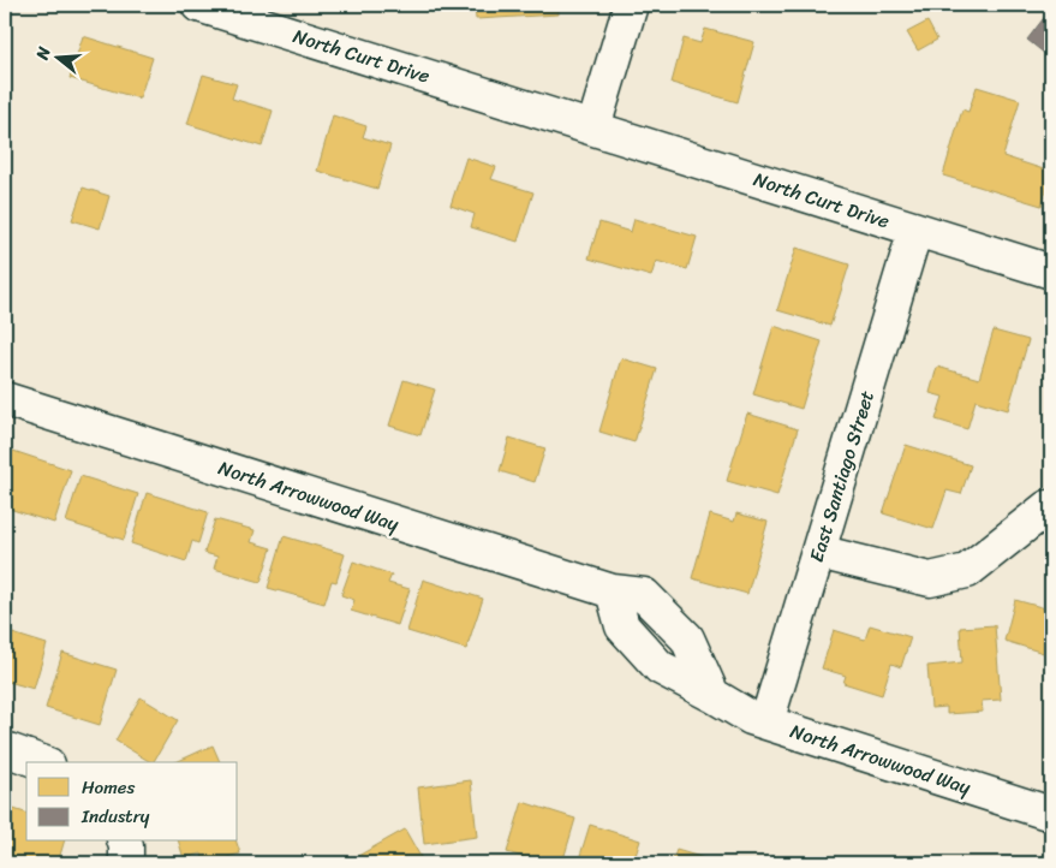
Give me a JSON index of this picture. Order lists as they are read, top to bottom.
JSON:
{
  "streets": {
    "street": ["North Curt Drive", "East Santiago Street", "North Arrowwood Way"]
  },
  "crossings": [
    ["North Curt Drive", "East Santiago Street"],
    ["East Santiago Street", "North Arrowwood Way"]
  ],
  "legend": ["Homes", "Industry"],
  "north": "left"
}
